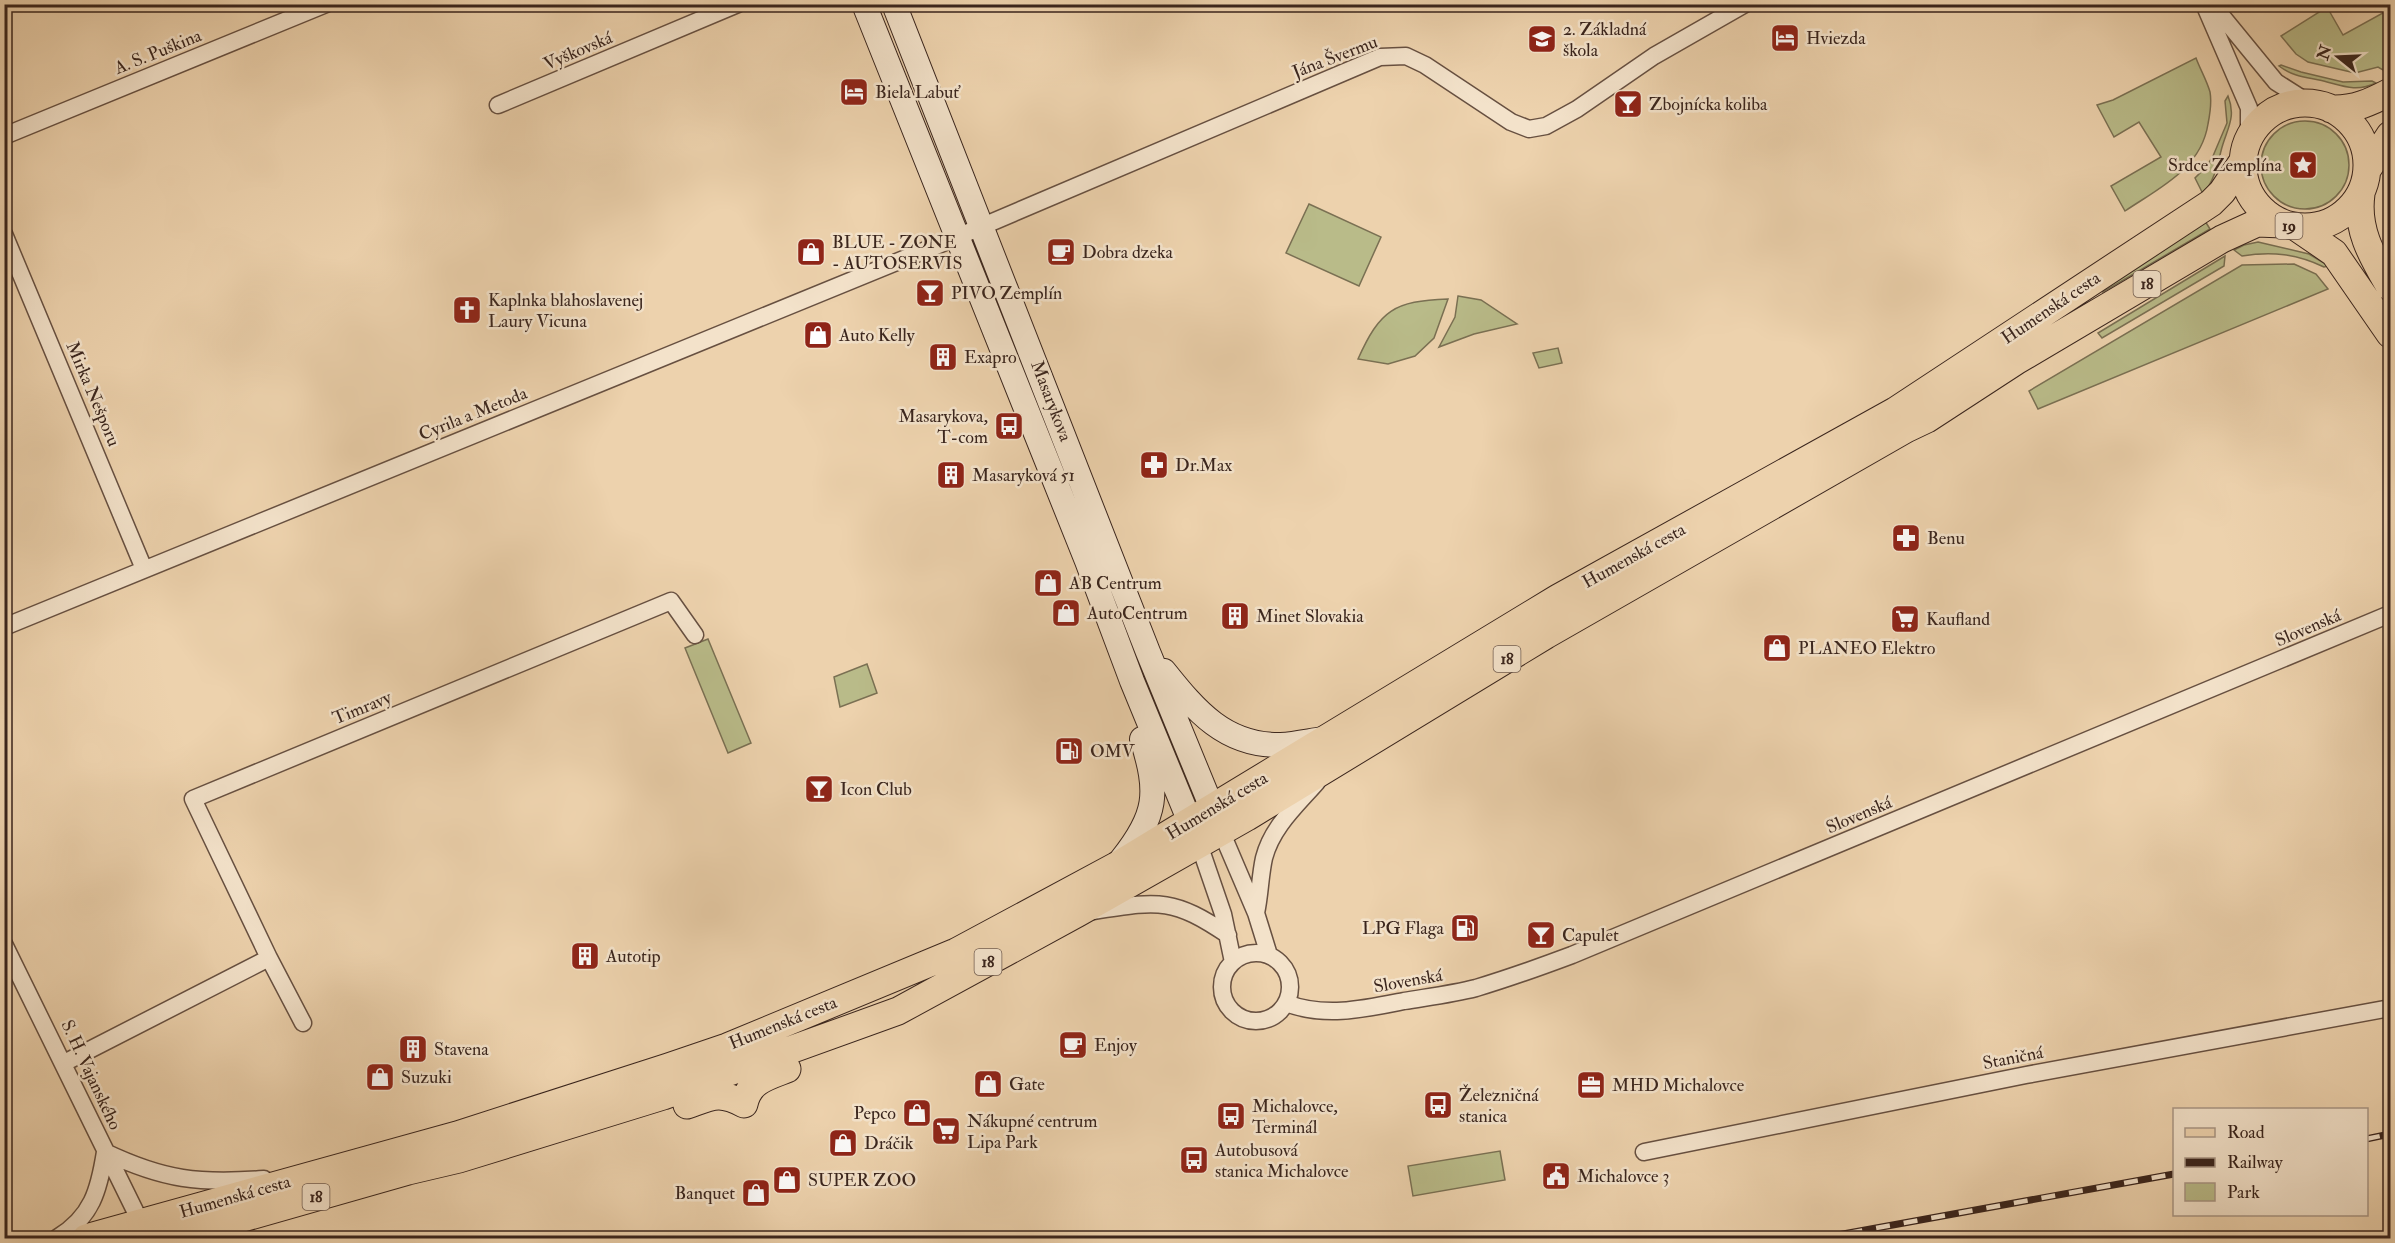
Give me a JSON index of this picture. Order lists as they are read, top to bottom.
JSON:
{
  "streets": {
    "main road": [
      "19",
      "18",
      "Humenská cesta",
      "Masarykova"
    ],
    "street": [
      "Vyškovská",
      "A. S. Puškina",
      "Jána Švermu",
      "Mirka Nešporu",
      "Cyrila a Metoda",
      "Slovenská",
      "Timravy",
      "Staničná",
      "S. H. Vajanského"
    ]
  },
  "crossings": [
    ["Jána Švermu", "Masarykova"],
    ["Jána Švermu", "Cyrila a Metoda"],
    ["19", "Humenská cesta"],
    ["Humenská cesta", "Masarykova"],
    ["Humenská cesta", "S. H. Vajanského"],
    ["Mirka Nešporu", "Cyrila a Metoda"],
    ["Masarykova", "Cyrila a Metoda"]
  ],
  "places": {
    "hotel": ["Hviezda", "Biela Labuť"],
    "school or university": ["2. Základná škola"],
    "bar": [
      "Zbojnícka koliba",
      "PIVO Zemplín",
      "Icon Club",
      "Capulet"
    ],
    "place": ["Srdce Zemplína"],
    "shop": [
      "BLUE - ZONE - AUTOSERVIS",
      "Auto Kelly",
      "AB Centrum",
      "AutoCentrum",
      "PLANEO Elektro",
      "Suzuki",
      "Gate",
      "Pepco",
      "Dráčik",
      "SUPER ZOO",
      "Banquet"
    ],
    "cafe": ["Dobra dzeka", "Enjoy"],
    "church": ["Kaplnka blahoslavenej Laury Vicuna"],
    "building": [
      "Exapro",
      "Masaryková 51",
      "Minet Slovakia",
      "Autotip",
      "Stavena"
    ],
    "bus stop": [
      "Masarykova, T-com",
      "Železničná stanica",
      "Michalovce, Terminál",
      "Autobusová stanica Michalovce"
    ],
    "pharmacy": ["Dr.Max", "Benu"],
    "supermarket": ["Kaufland", "Nákupné centrum Lipa Park"],
    "fuel station": ["OMV", "LPG Flaga"],
    "office": ["MHD Michalovce"],
    "public building": ["Michalovce 3"]
  },
  "legend": ["Road", "Railway", "Park"],
  "north": "left"
}
